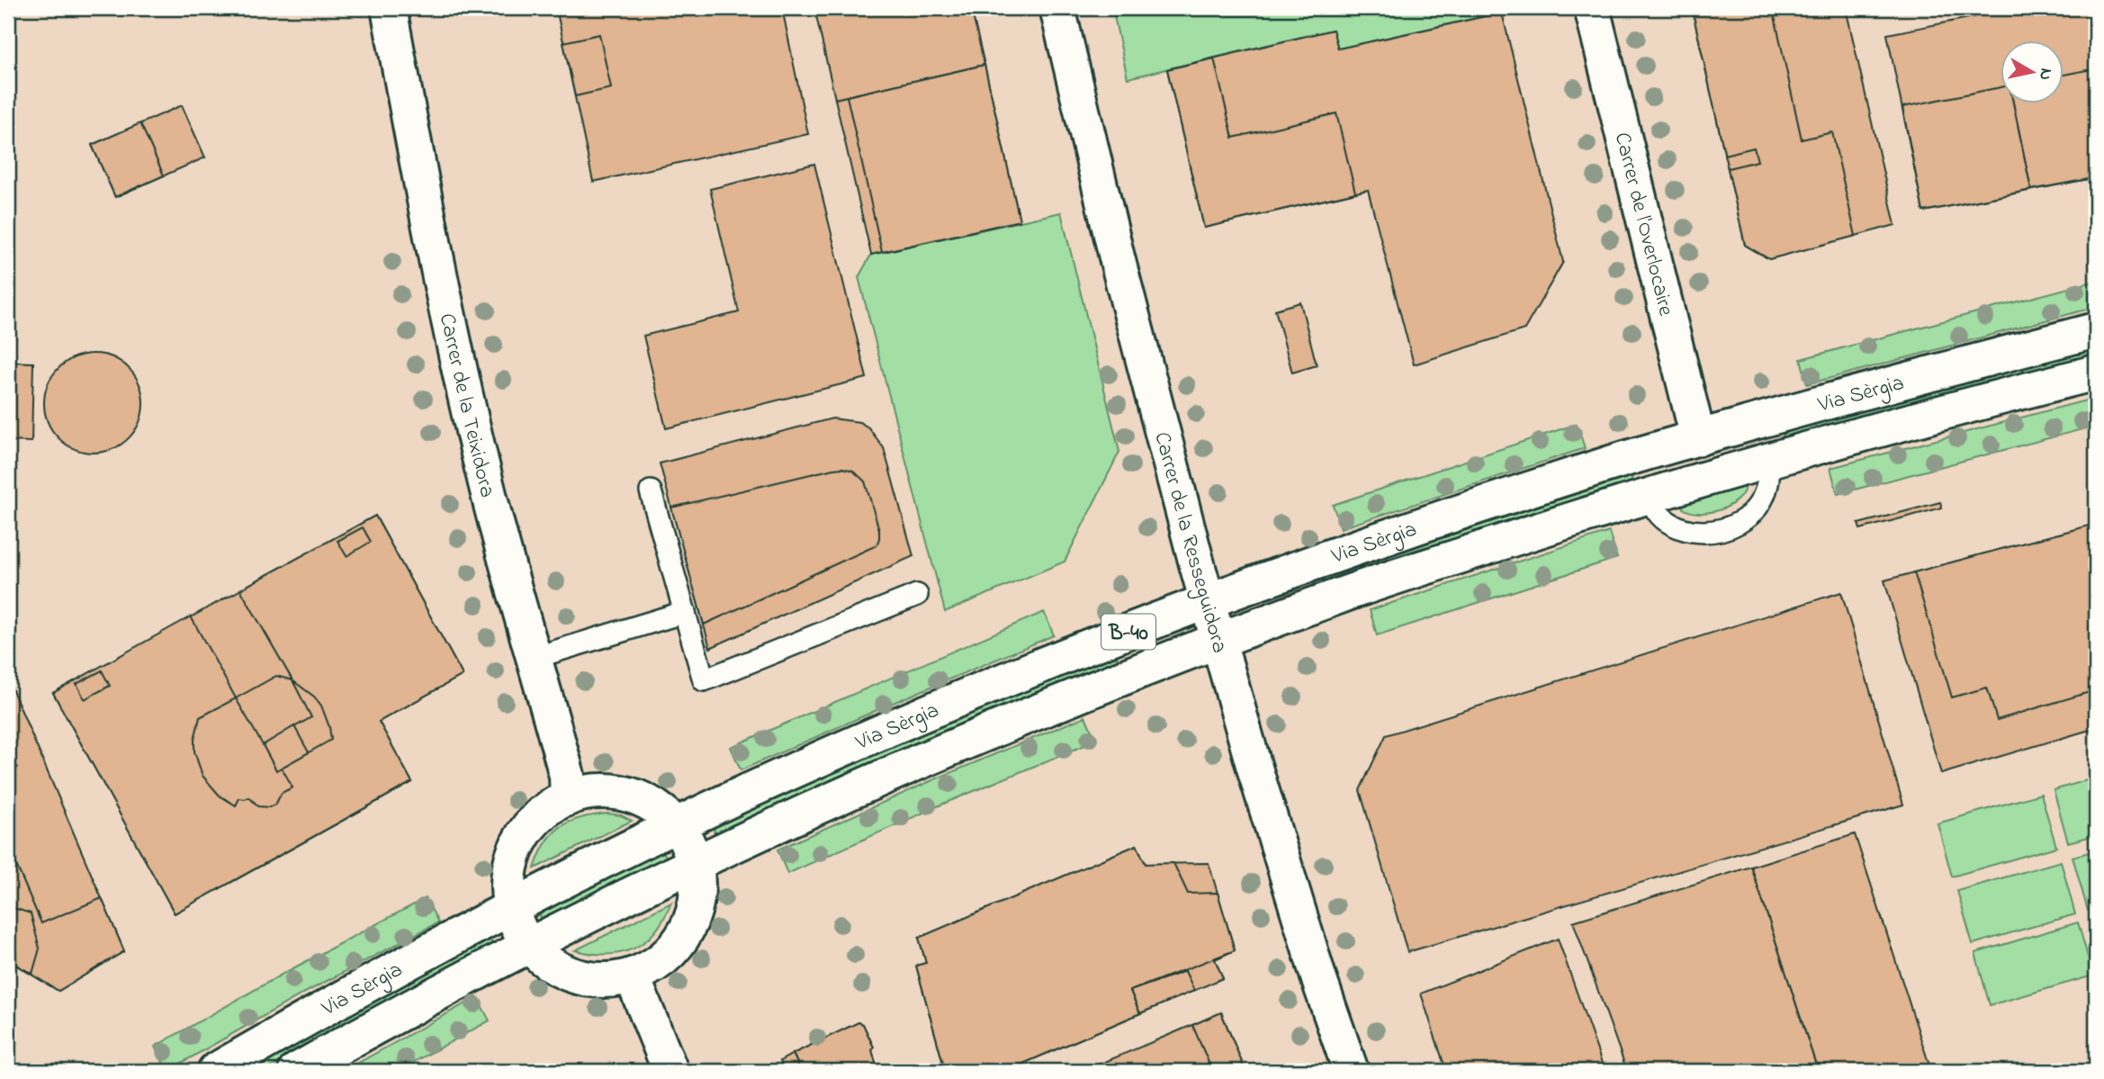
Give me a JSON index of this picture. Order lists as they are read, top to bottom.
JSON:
{
  "streets": {
    "main road": [
      "Carrer de l'Overlocaire",
      "Via Sèrgia",
      "Carrer de la Teixidora",
      "Carrer de la Resseguidora",
      "B-40"
    ]
  },
  "crossings": [
    ["Carrer de l'Overlocaire", "Via Sèrgia"],
    ["Via Sèrgia", "Carrer de la Resseguidora"]
  ],
  "north": "right"
}
